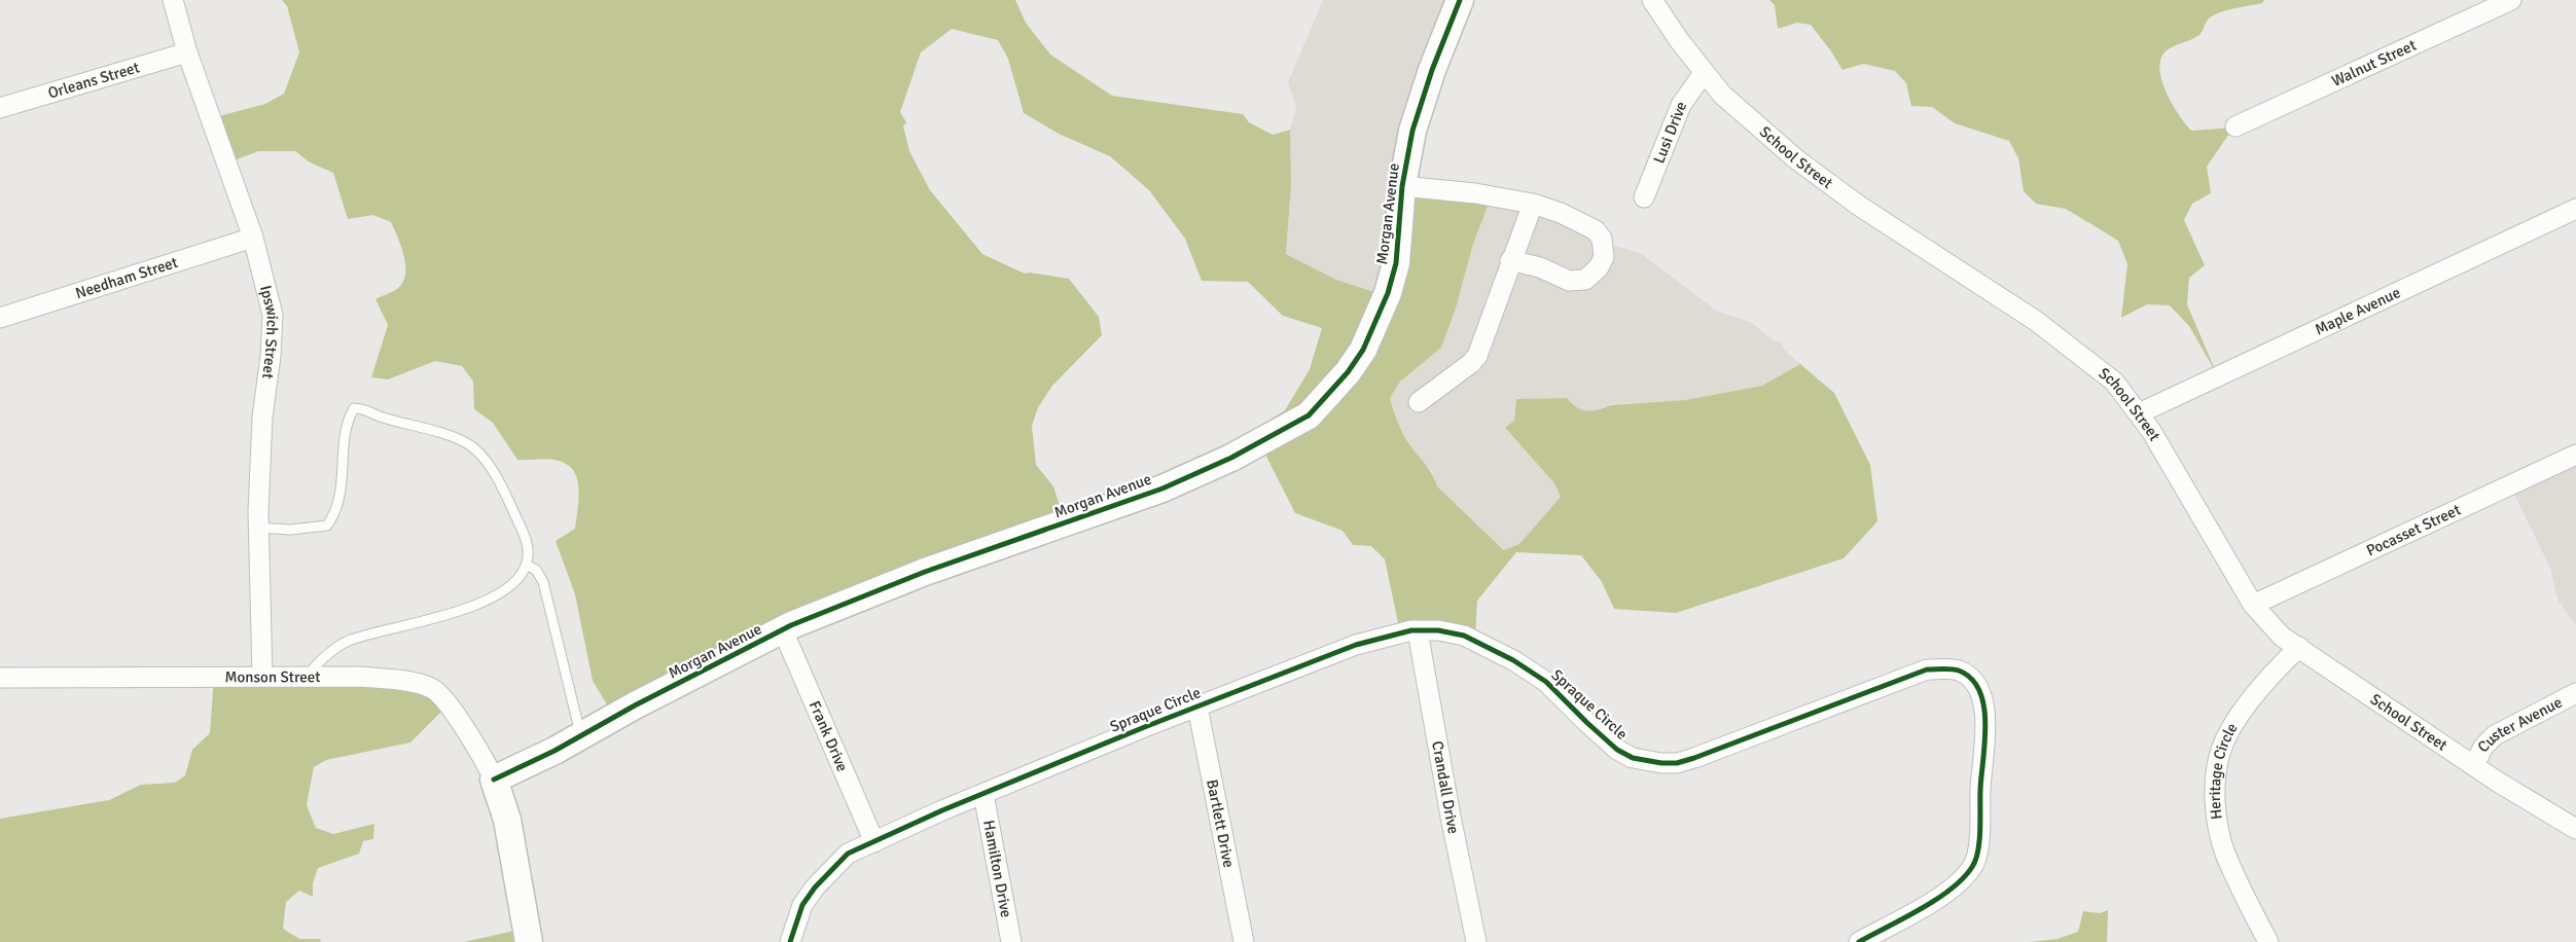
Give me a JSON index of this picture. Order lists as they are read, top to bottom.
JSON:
{
  "streets": {
    "street": [
      "Walnut Street",
      "Orleans Street",
      "Lusi Drive",
      "School Street",
      "Morgan Avenue",
      "Needham Street",
      "Maple Avenue",
      "Ipswich Street",
      "Pocasset Street",
      "Monson Street",
      "Spraque Circle",
      "Custer Avenue",
      "Frank Drive",
      "Heritage Circle",
      "Crandall Drive",
      "Bartlett Drive",
      "Hamilton Drive"
    ]
  },
  "crossings": [
    ["Orleans Street", "Ipswich Street"],
    ["Lusi Drive", "School Street"],
    ["School Street", "Maple Avenue"],
    ["School Street", "Pocasset Street"],
    ["School Street", "Custer Avenue"],
    ["School Street", "Heritage Circle"],
    ["Morgan Avenue", "Monson Street"],
    ["Morgan Avenue", "Frank Drive"],
    ["Needham Street", "Ipswich Street"],
    ["Ipswich Street", "Monson Street"],
    ["Spraque Circle", "Frank Drive"],
    ["Spraque Circle", "Crandall Drive"],
    ["Spraque Circle", "Bartlett Drive"],
    ["Spraque Circle", "Hamilton Drive"]
  ]
}
